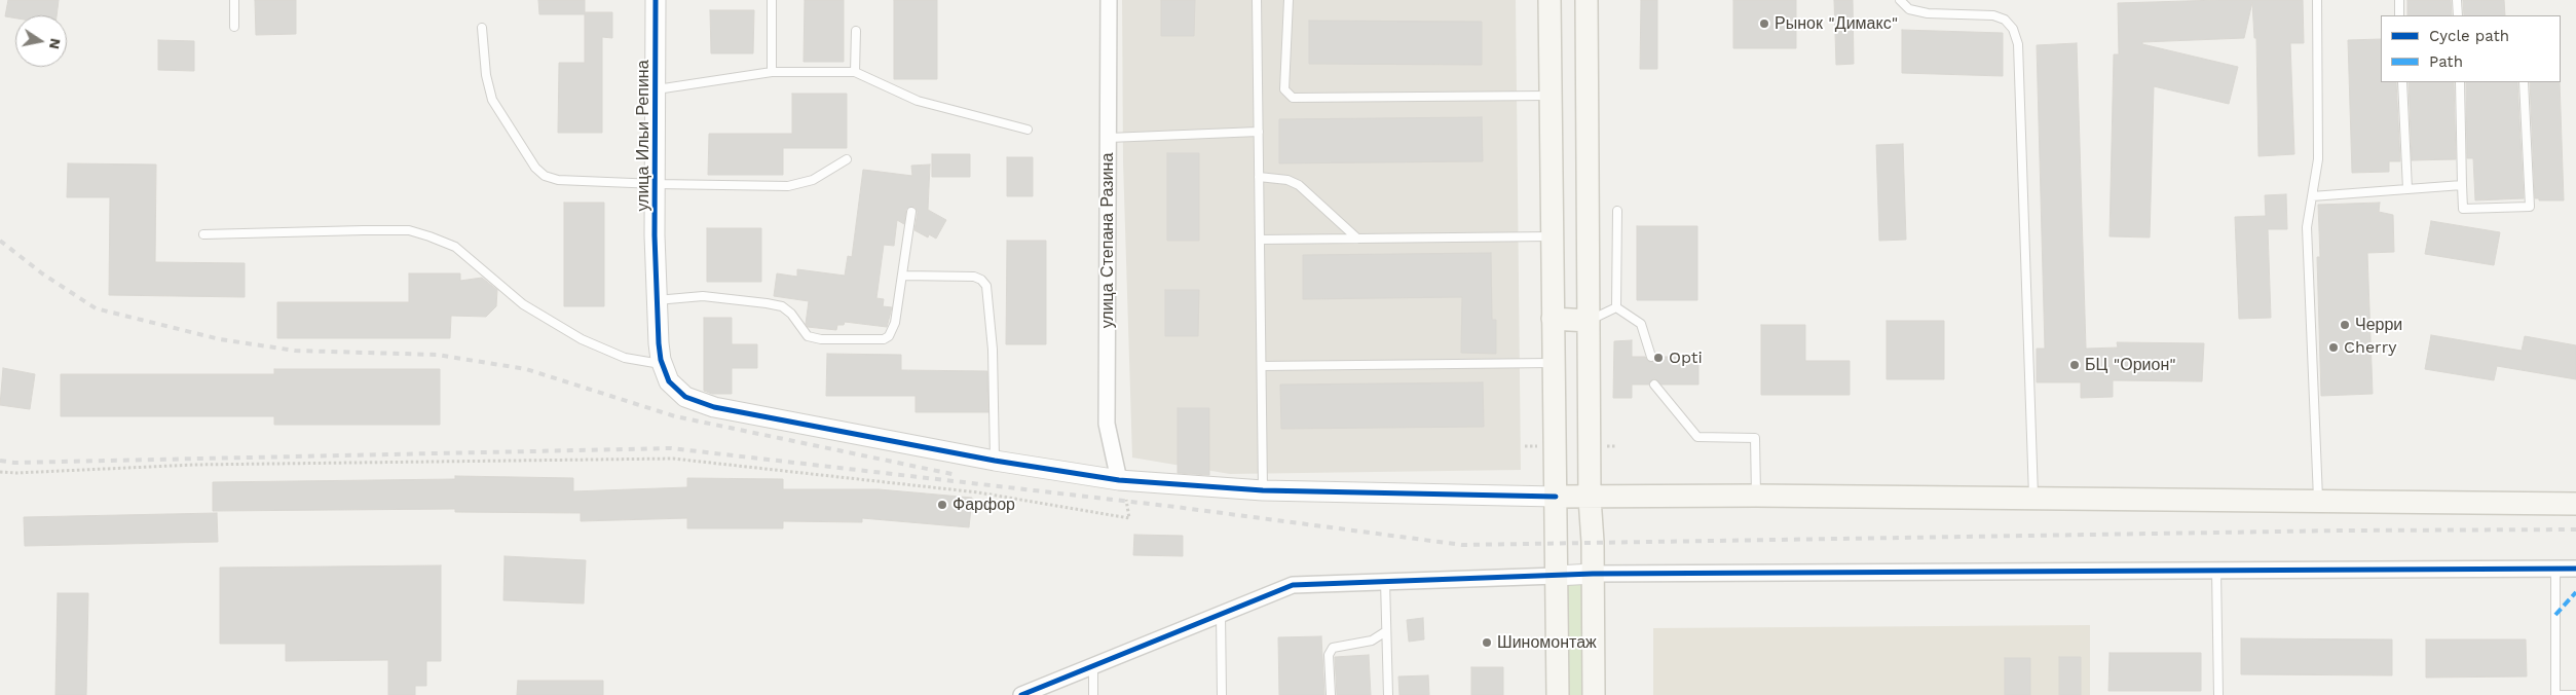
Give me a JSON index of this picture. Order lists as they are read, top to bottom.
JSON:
{
  "streets": {
    "street": ["улица Ильи Репина", "улица Степана Разина"]
  },
  "places": [
    "Рынок \"Димакс\"",
    "Черри",
    "Cherry",
    "Opti",
    "БЦ \"Орион\"",
    "Фарфор",
    "Шиномонтаж"
  ],
  "legend": ["Cycle path", "Path"],
  "north": "right"
}
